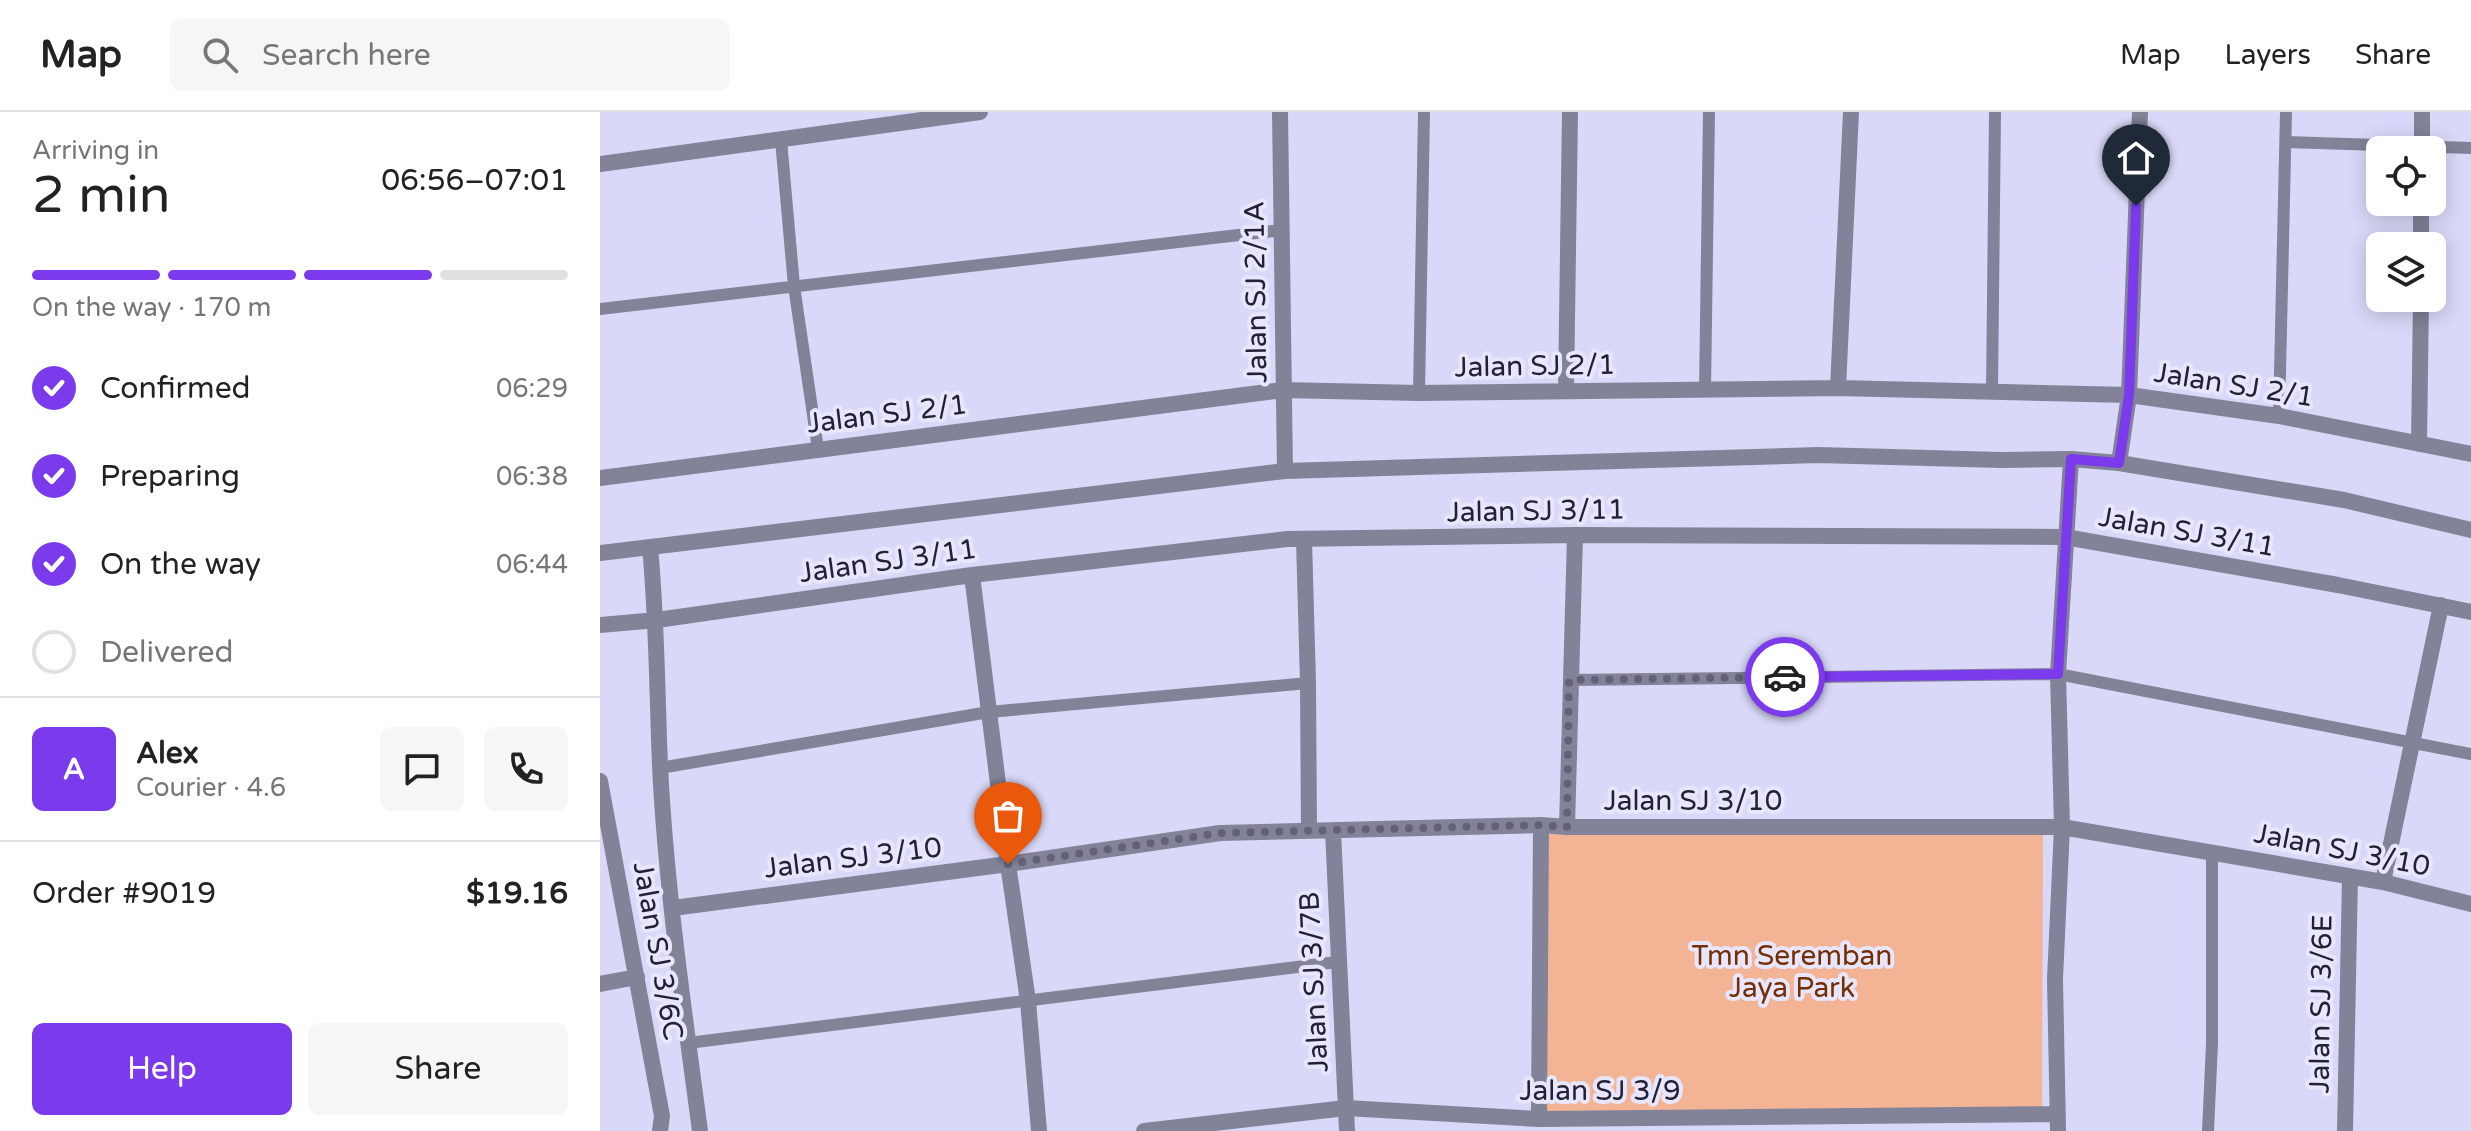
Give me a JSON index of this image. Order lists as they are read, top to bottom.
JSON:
{
  "streets": {
    "street": [
      "Jalan SJ 2/1A",
      "Jalan SJ 2/1",
      "Jalan SJ 3/11",
      "Jalan SJ 3/10",
      "Jalan SJ 3/6C",
      "Jalan SJ 3/7B",
      "Jalan SJ 3/6E",
      "Jalan SJ 3/9"
    ]
  },
  "crossings": [
    ["Jalan SJ 2/1A", "Jalan SJ 2/1"],
    ["Jalan SJ 3/10", "Jalan SJ 3/7B"],
    ["Jalan SJ 3/10", "Jalan SJ 3/6E"],
    ["Jalan SJ 3/7B", "Jalan SJ 3/9"]
  ],
  "parks": ["Tmn Seremban Jaya Park"],
  "page": {
    "header": "Map",
    "search": "Search here",
    "nav": ["Map", "Layers", "Share"],
    "heading": ["2 min", "Arriving in", "06:56–07:01"],
    "panel": [
      "Alex",
      "Courier · 4.6",
      "Order #9019",
      "$19.16"
    ],
    "bar": "On the way · 170 m",
    "list": [
      ["Confirmed", "06:29"],
      ["Preparing", "06:38"],
      ["On the way", "06:44"],
      "Delivered"
    ],
    "round": "A",
    "buttons": ["Help", "Share"]
  }
}
